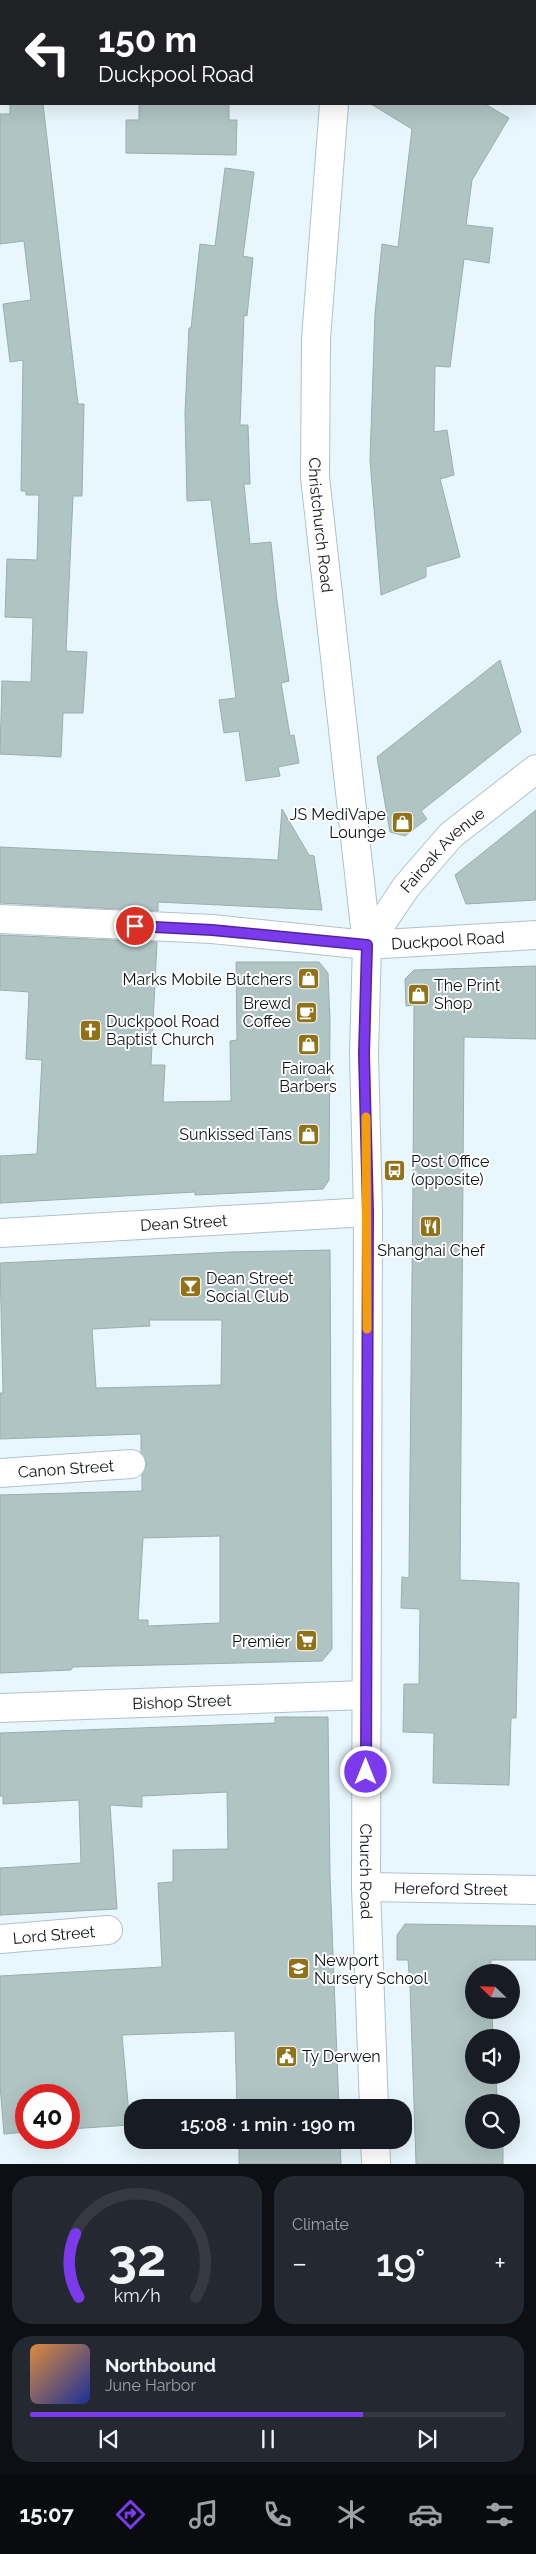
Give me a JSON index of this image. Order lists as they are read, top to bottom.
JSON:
{
  "streets": {
    "street": [
      "Christchurch Road",
      "Fairoak Avenue",
      "Duckpool Road",
      "Dean Street",
      "Canon Street",
      "Bishop Street",
      "Church Road",
      "Hereford Street",
      "Lord Street"
    ]
  },
  "crossings": [
    ["Christchurch Road", "Fairoak Avenue"],
    ["Christchurch Road", "Duckpool Road"],
    ["Christchurch Road", "Church Road"],
    ["Fairoak Avenue", "Duckpool Road"],
    ["Fairoak Avenue", "Church Road"],
    ["Duckpool Road", "Church Road"],
    ["Dean Street", "Church Road"],
    ["Bishop Street", "Church Road"],
    ["Church Road", "Hereford Street"]
  ],
  "places": {
    "shop": [
      "JS MediVape Lounge",
      "Marks Mobile Butchers",
      "The Print Shop",
      "Fairoak Barbers",
      "Sunkissed Tans"
    ],
    "cafe": ["Brewd Coffee"],
    "church": ["Duckpool Road Baptist Church"],
    "bus stop": ["Post Office (opposite)"],
    "restaurant": ["Shanghai Chef"],
    "bar": ["Dean Street Social Club"],
    "supermarket": ["Premier"],
    "school or university": ["Newport Nursery School"],
    "public building": ["Ty Derwen"]
  },
  "north": "top left",
  "page": {
    "turn": ["150 m", "Duckpool Road"],
    "limit": "40",
    "trip": "15:08 · 1 min · 190 m",
    "tile": "Climate",
    "heat": ["−", "19°", "+"],
    "song": ["Northbound", "June Harbor"],
    "tabs": "15:07",
    "gauge": ["32", "km/h"]
  }
}
